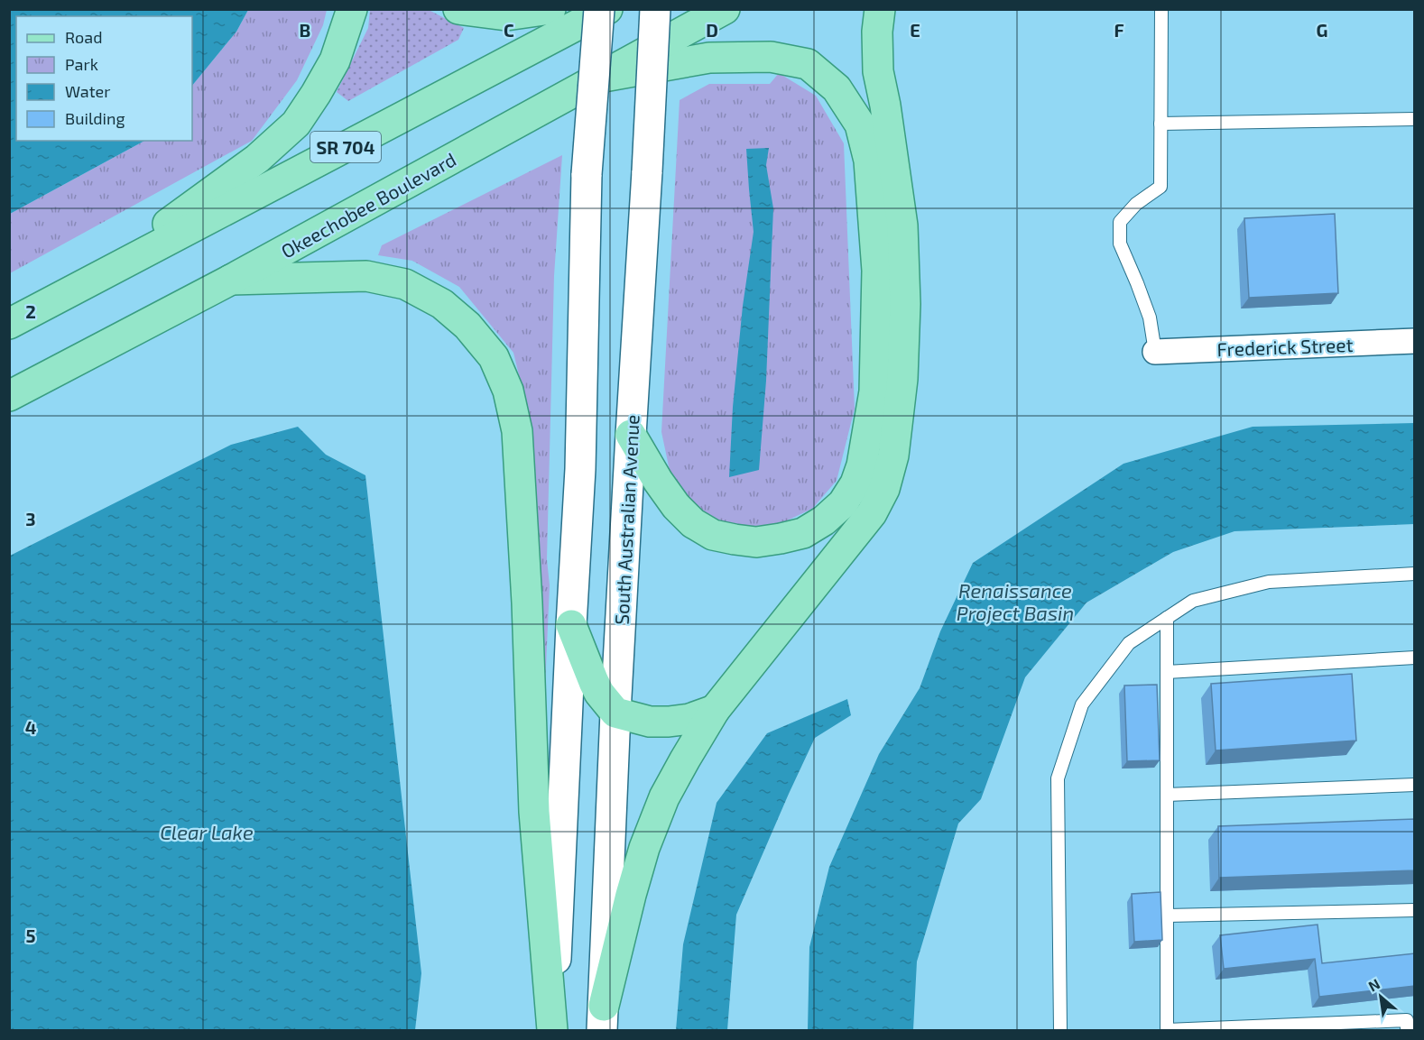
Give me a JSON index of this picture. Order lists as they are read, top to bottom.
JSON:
{
  "streets": {
    "main road": ["SR 704", "Okeechobee Boulevard", "South Australian Avenue"],
    "street": ["Frederick Street"]
  },
  "water": ["Renaissance Project Basin", "Clear Lake"],
  "legend": [
    "Road",
    "Park",
    "Water",
    "Building"
  ],
  "north": "top left",
  "grid": {
    "columns": [
      "B",
      "C",
      "D",
      "E",
      "F",
      "G"
    ],
    "rows": [
      "2",
      "3",
      "4",
      "5"
    ]
  }
}
